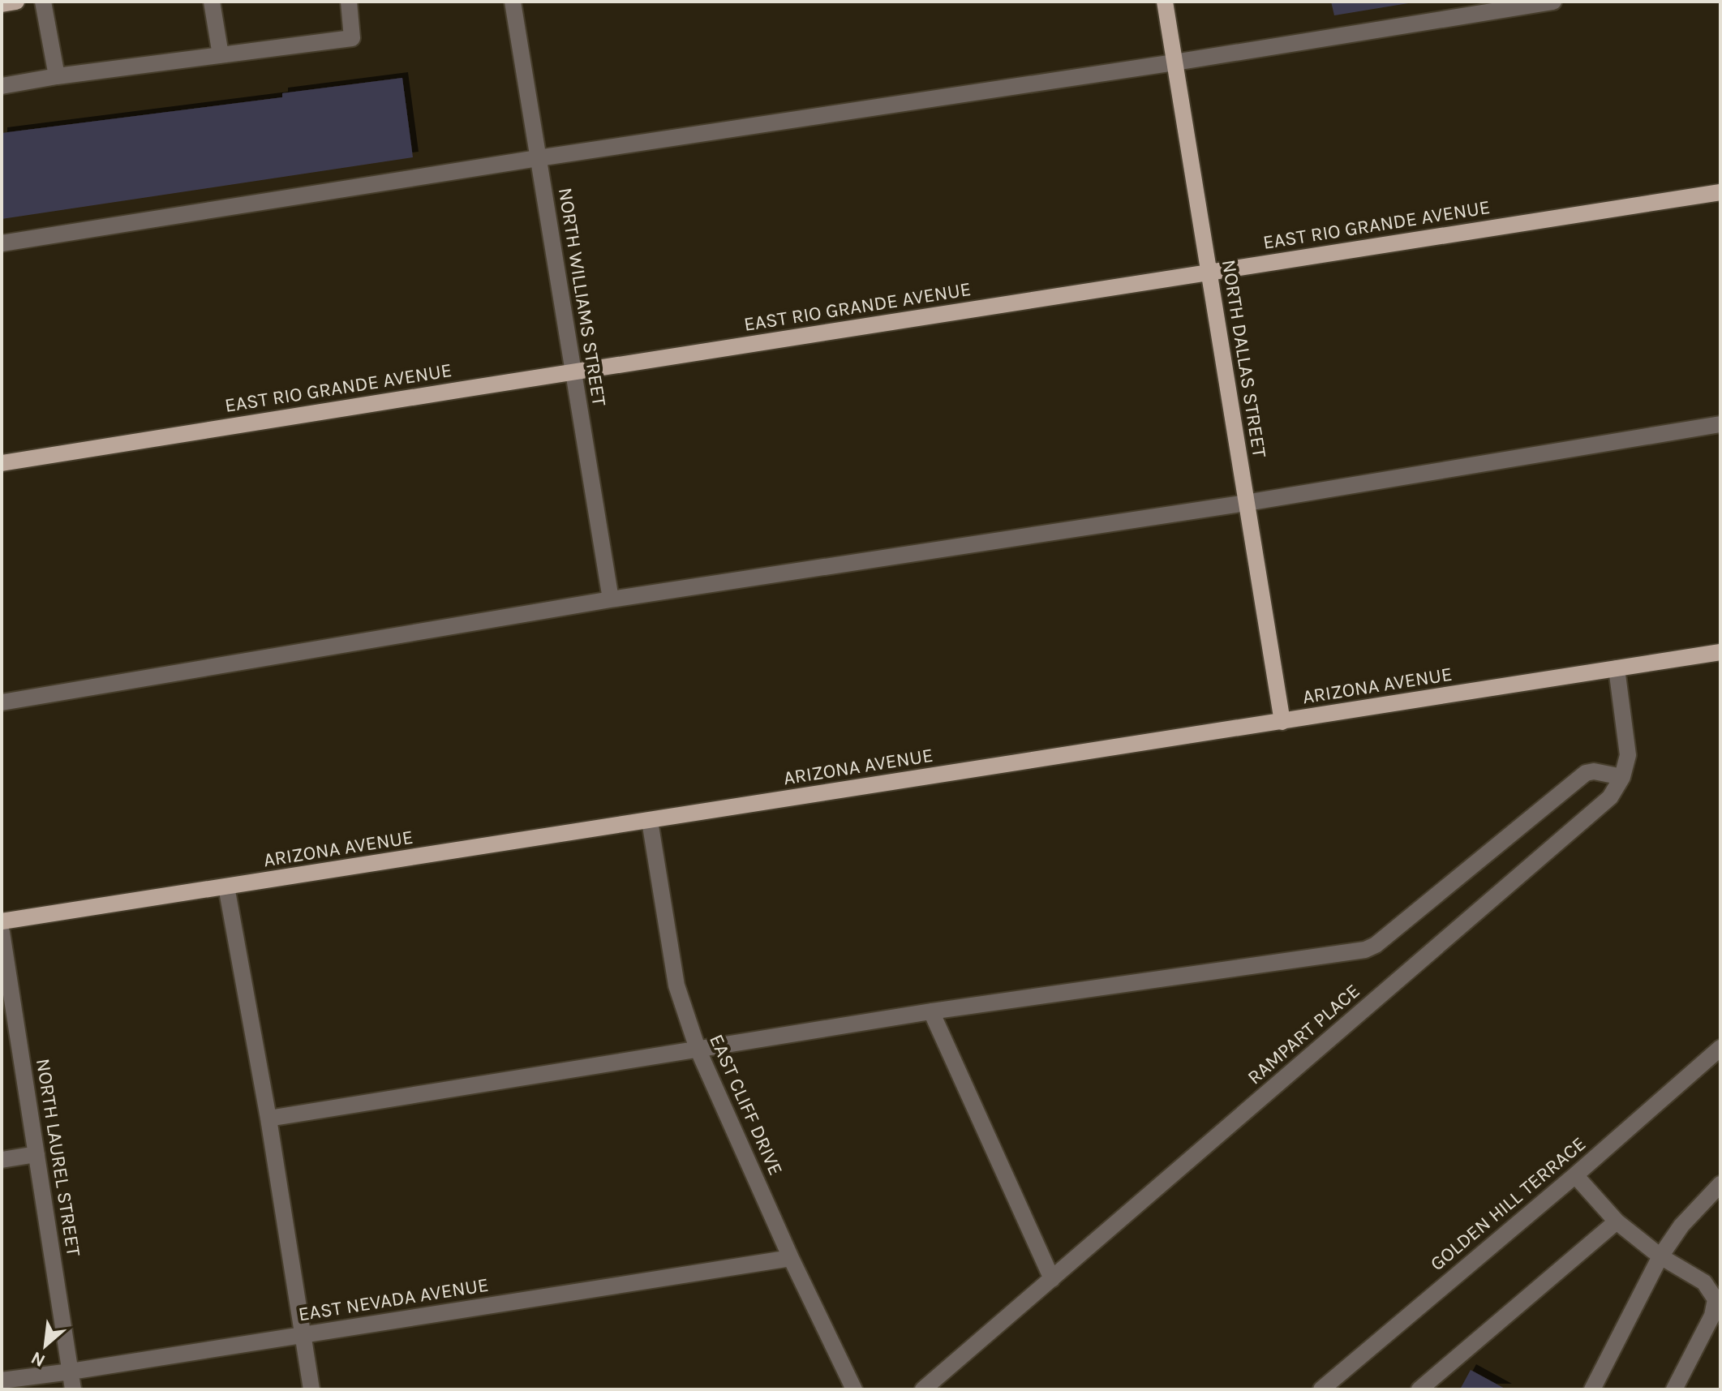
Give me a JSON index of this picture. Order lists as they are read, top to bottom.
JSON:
{
  "streets": {
    "main road": ["EAST RIO GRANDE AVENUE", "NORTH DALLAS STREET", "ARIZONA AVENUE"],
    "street": [
      "NORTH WILLIAMS STREET",
      "RAMPART PLACE",
      "EAST CLIFF DRIVE",
      "NORTH LAUREL STREET",
      "GOLDEN HILL TERRACE",
      "EAST NEVADA AVENUE"
    ]
  },
  "crossings": [
    ["EAST RIO GRANDE AVENUE", "NORTH WILLIAMS STREET"],
    ["EAST RIO GRANDE AVENUE", "NORTH DALLAS STREET"],
    ["NORTH DALLAS STREET", "ARIZONA AVENUE"],
    ["ARIZONA AVENUE", "RAMPART PLACE"],
    ["ARIZONA AVENUE", "EAST CLIFF DRIVE"],
    ["EAST CLIFF DRIVE", "EAST NEVADA AVENUE"],
    ["NORTH LAUREL STREET", "EAST NEVADA AVENUE"]
  ],
  "north": "bottom left"
}
